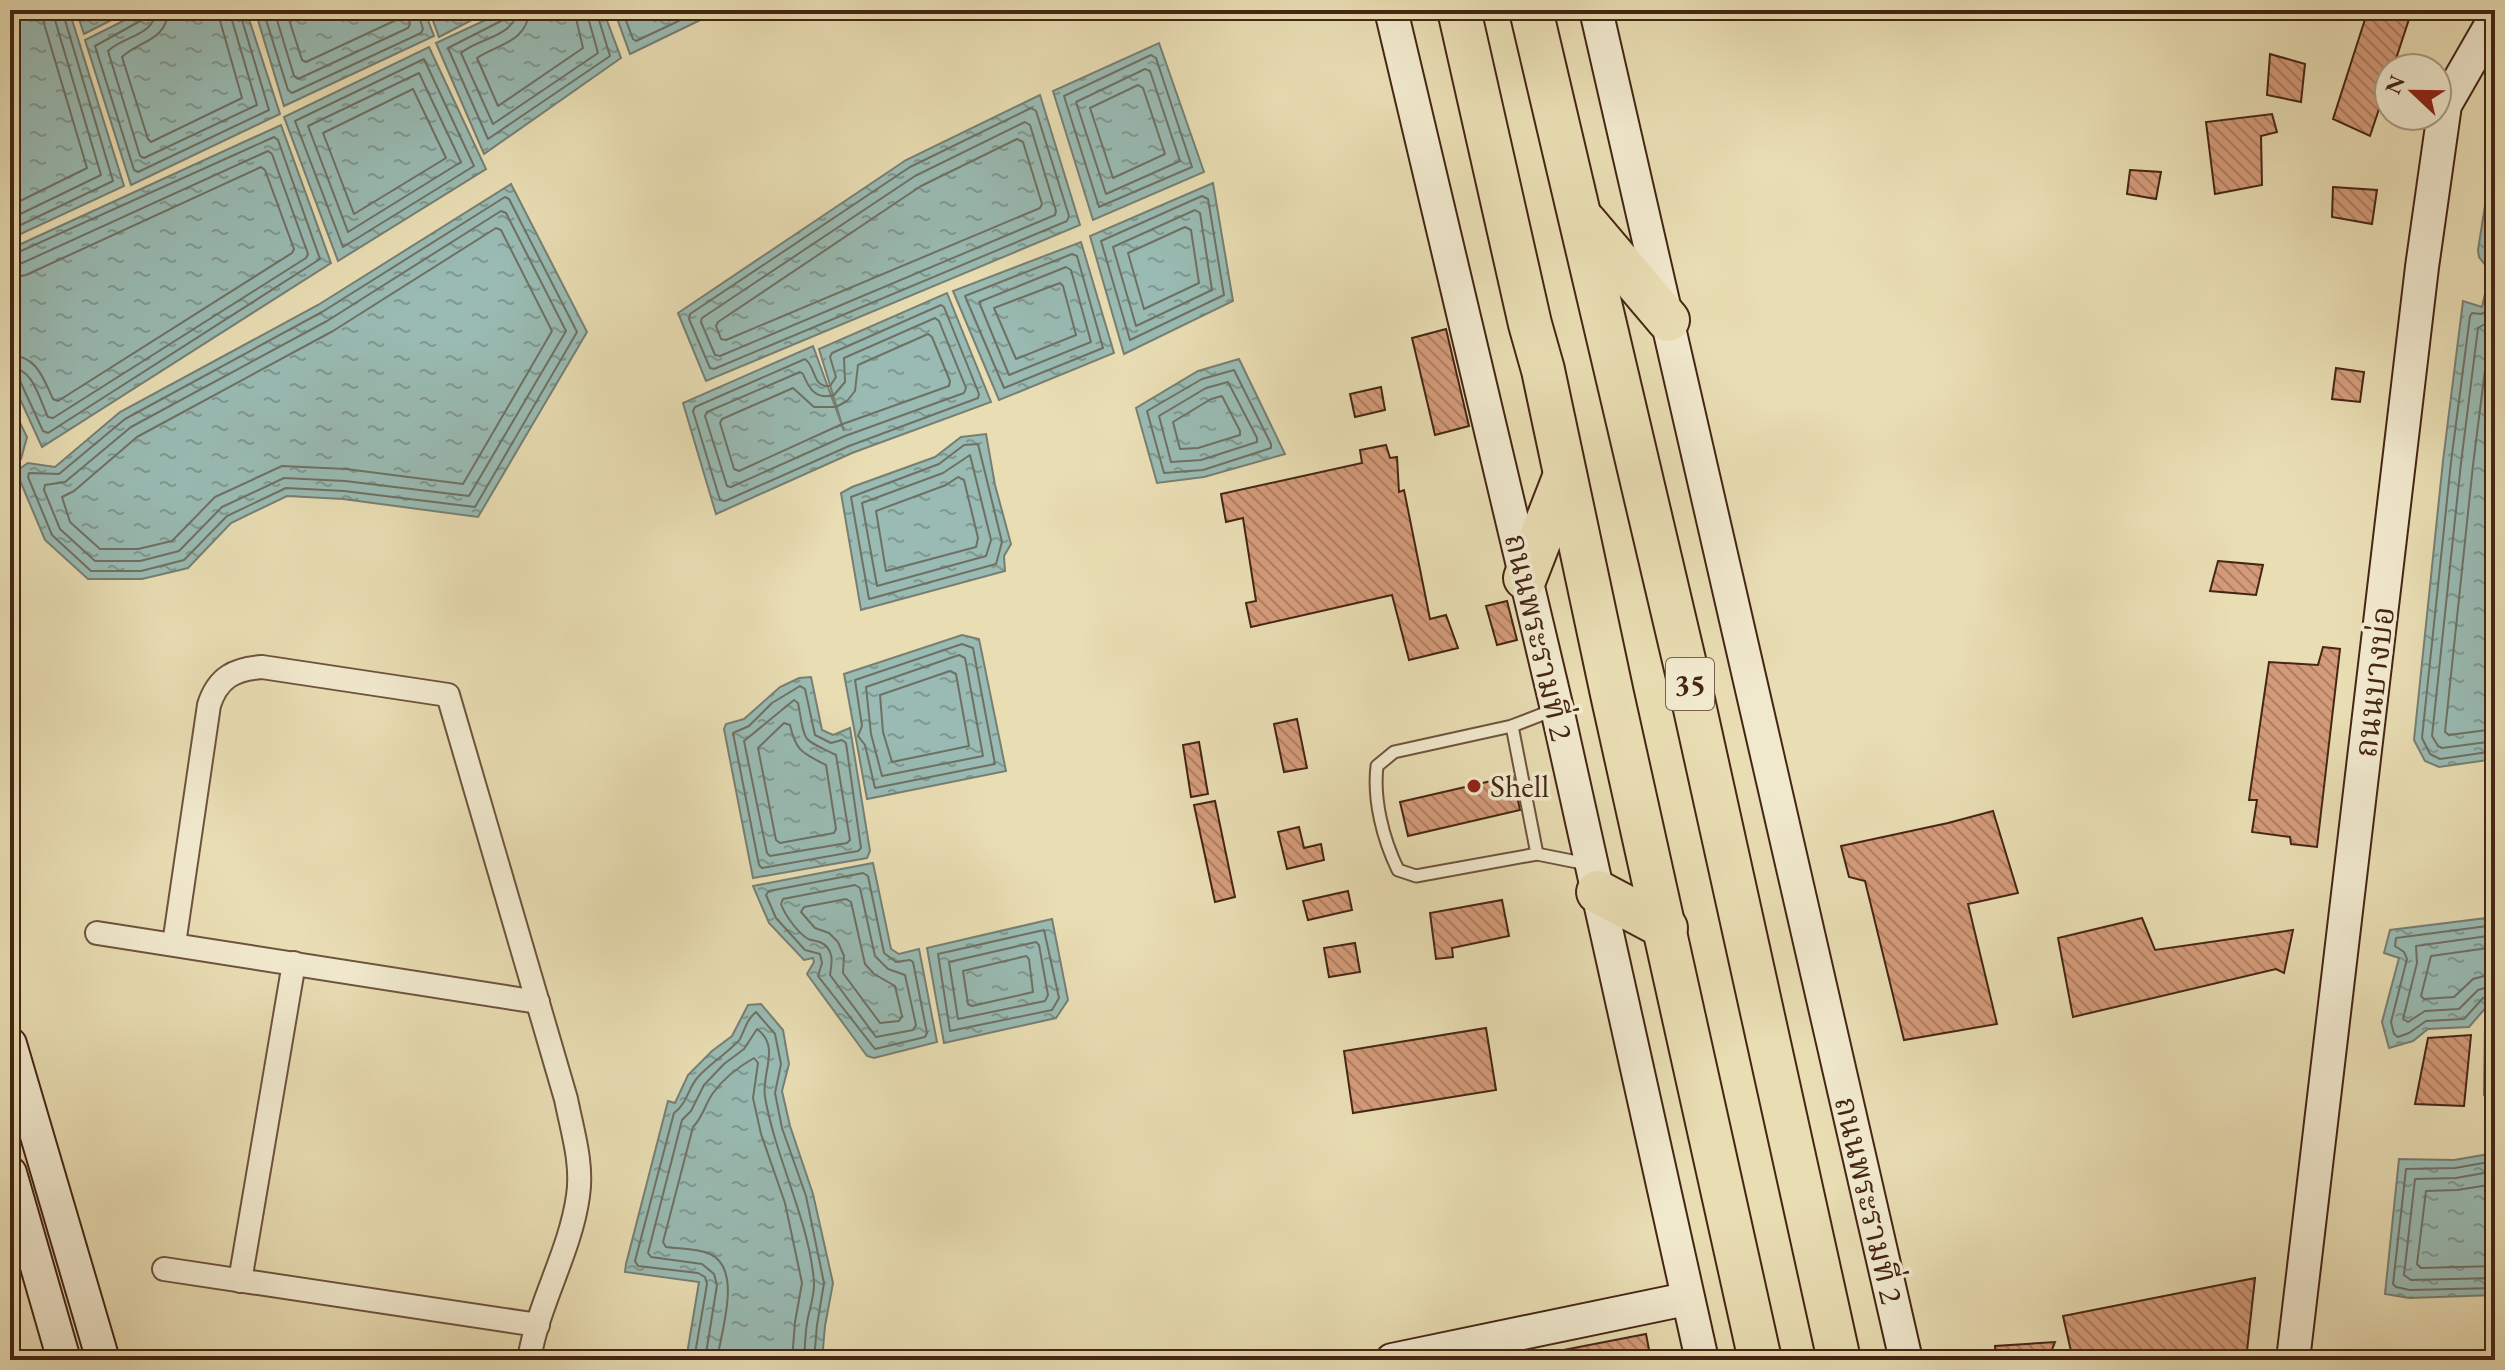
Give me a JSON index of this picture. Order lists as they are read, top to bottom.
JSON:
{
  "streets": {
    "highway": ["ถนนพระรามที่ 2", "35"],
    "main road": ["ถนนบางบ่อ"]
  },
  "places": ["Shell"],
  "north": "left"
}
